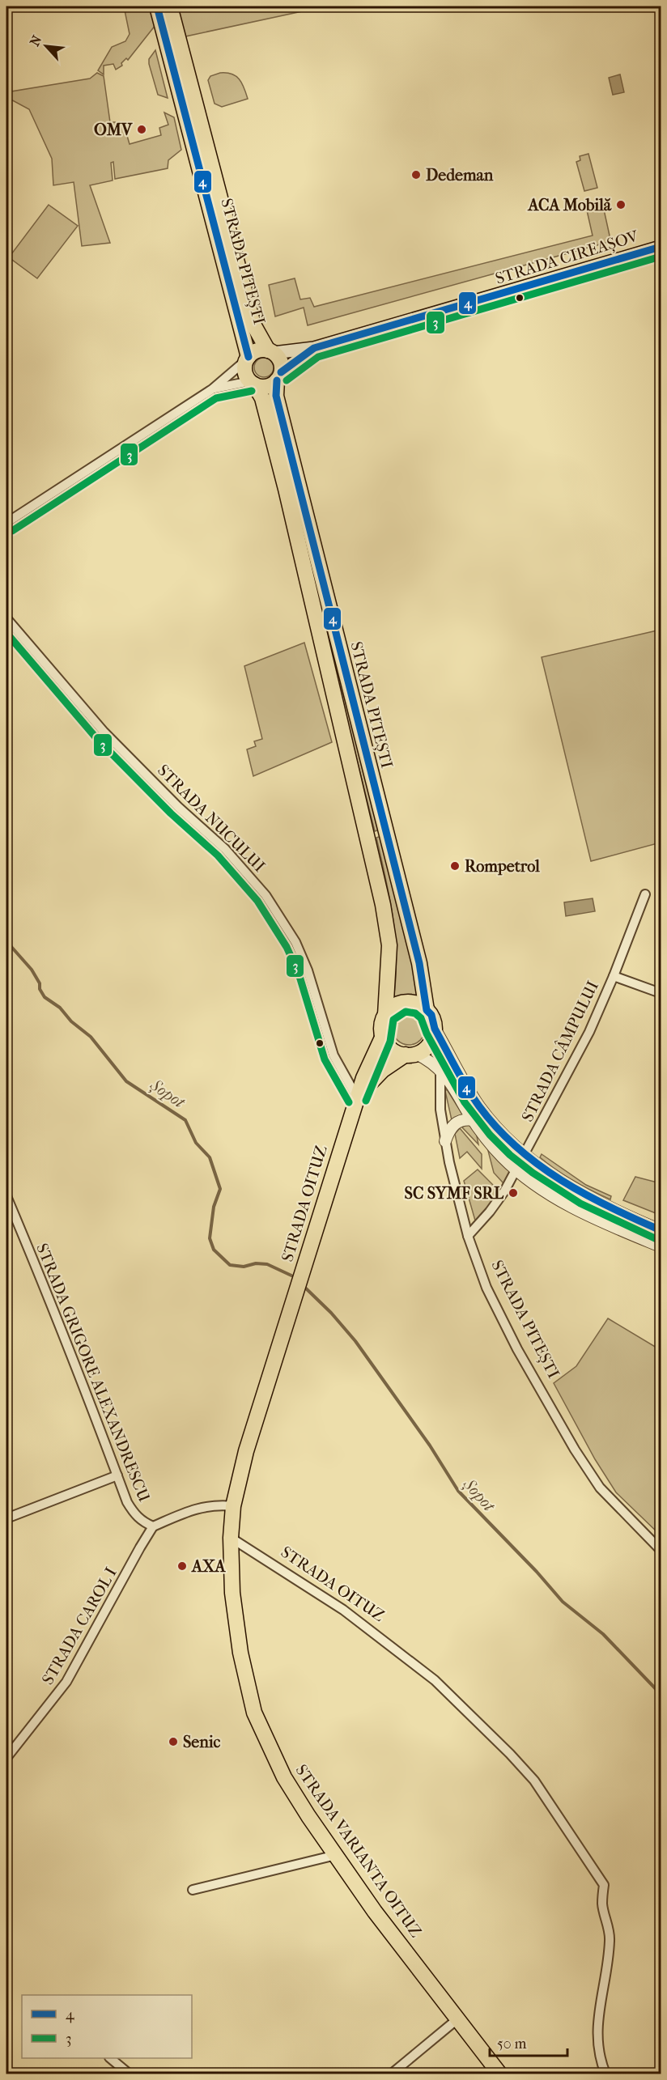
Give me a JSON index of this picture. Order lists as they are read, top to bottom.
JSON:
{
  "streets": {
    "main road": [
      "STRADA CIREAȘOV",
      "STRADA PITEȘTI",
      "STRADA OITUZ",
      "STRADA VARIANTA OITUZ"
    ],
    "street": [
      "STRADA NUCULUI",
      "STRADA CÂMPULUI",
      "STRADA GRIGORE ALEXANDRESCU",
      "STRADA CAROL I"
    ]
  },
  "crossings": [
    ["STRADA CIREAȘOV", "STRADA PITEȘTI"],
    ["STRADA PITEȘTI", "STRADA CÂMPULUI"],
    ["STRADA PITEȘTI", "STRADA OITUZ"],
    ["STRADA NUCULUI", "STRADA OITUZ"],
    ["STRADA OITUZ", "STRADA VARIANTA OITUZ"],
    ["STRADA GRIGORE ALEXANDRESCU", "STRADA CAROL I"]
  ],
  "water": ["Șopot"],
  "places": [
    "OMV",
    "Dedeman",
    "ACA Mobilă",
    "Rompetrol",
    "SC SYMF SRL",
    "AXA",
    "Senic"
  ],
  "lines": ["transit line 4", "transit line 3"],
  "legend": ["4", "3"],
  "scale_bar": "50 m",
  "north": "top left"
}
